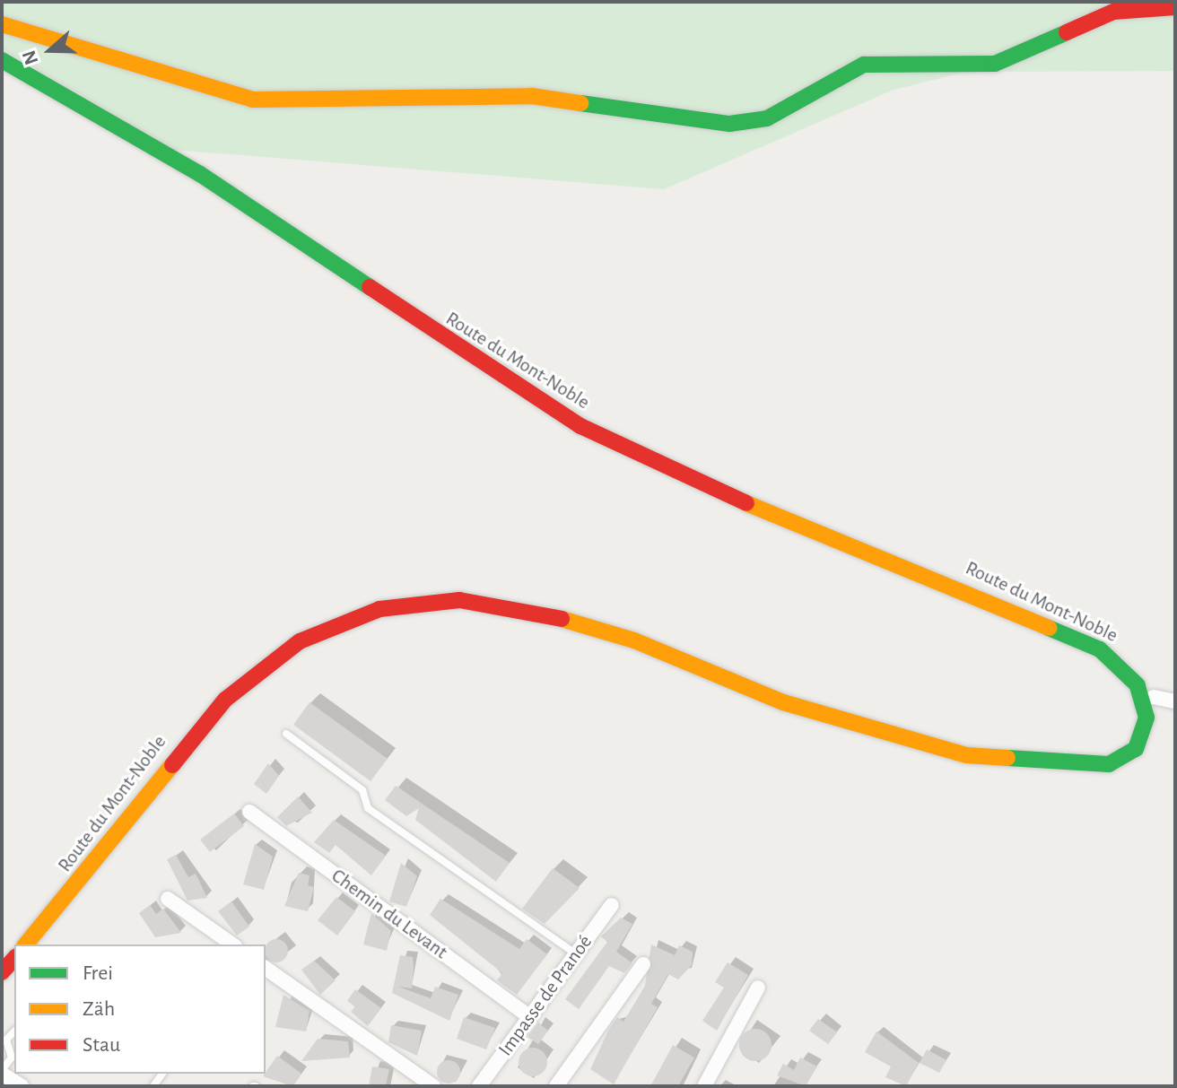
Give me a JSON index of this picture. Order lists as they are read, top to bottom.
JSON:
{
  "streets": {
    "street": ["Route du Mont-Noble", "Chemin du Levant", "Impasse de Pranoé"]
  },
  "crossings": [
    ["Chemin du Levant", "Impasse de Pranoé"]
  ],
  "legend": ["Frei", "Zäh", "Stau"],
  "north": "left"
}
